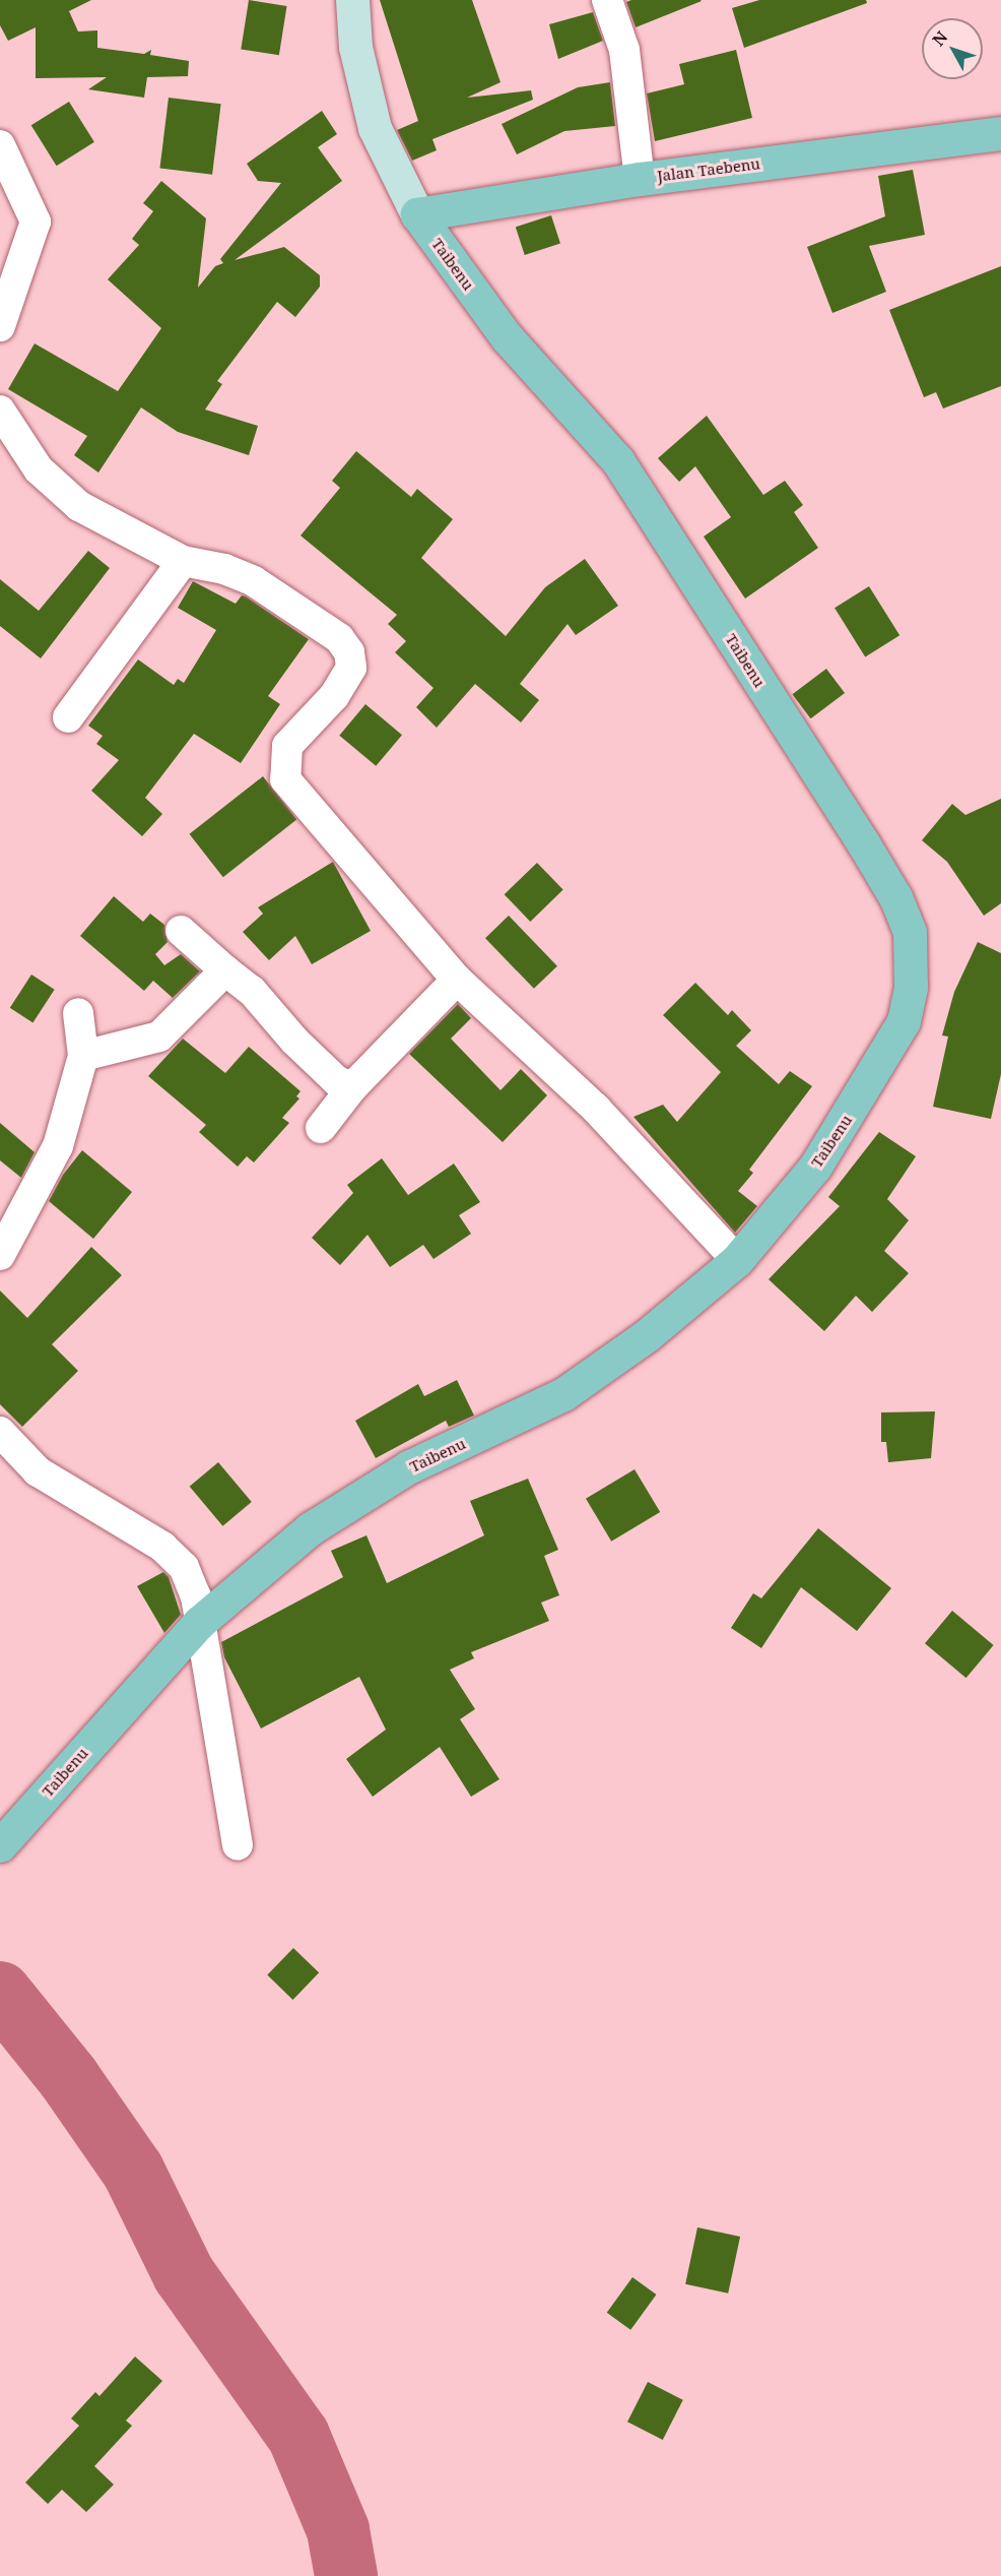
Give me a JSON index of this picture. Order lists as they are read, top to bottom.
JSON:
{
  "streets": {
    "main road": ["Jalan Taebenu", "Taibenu"]
  },
  "crossings": [
    ["Jalan Taebenu", "Taibenu"]
  ],
  "north": "top left"
}
